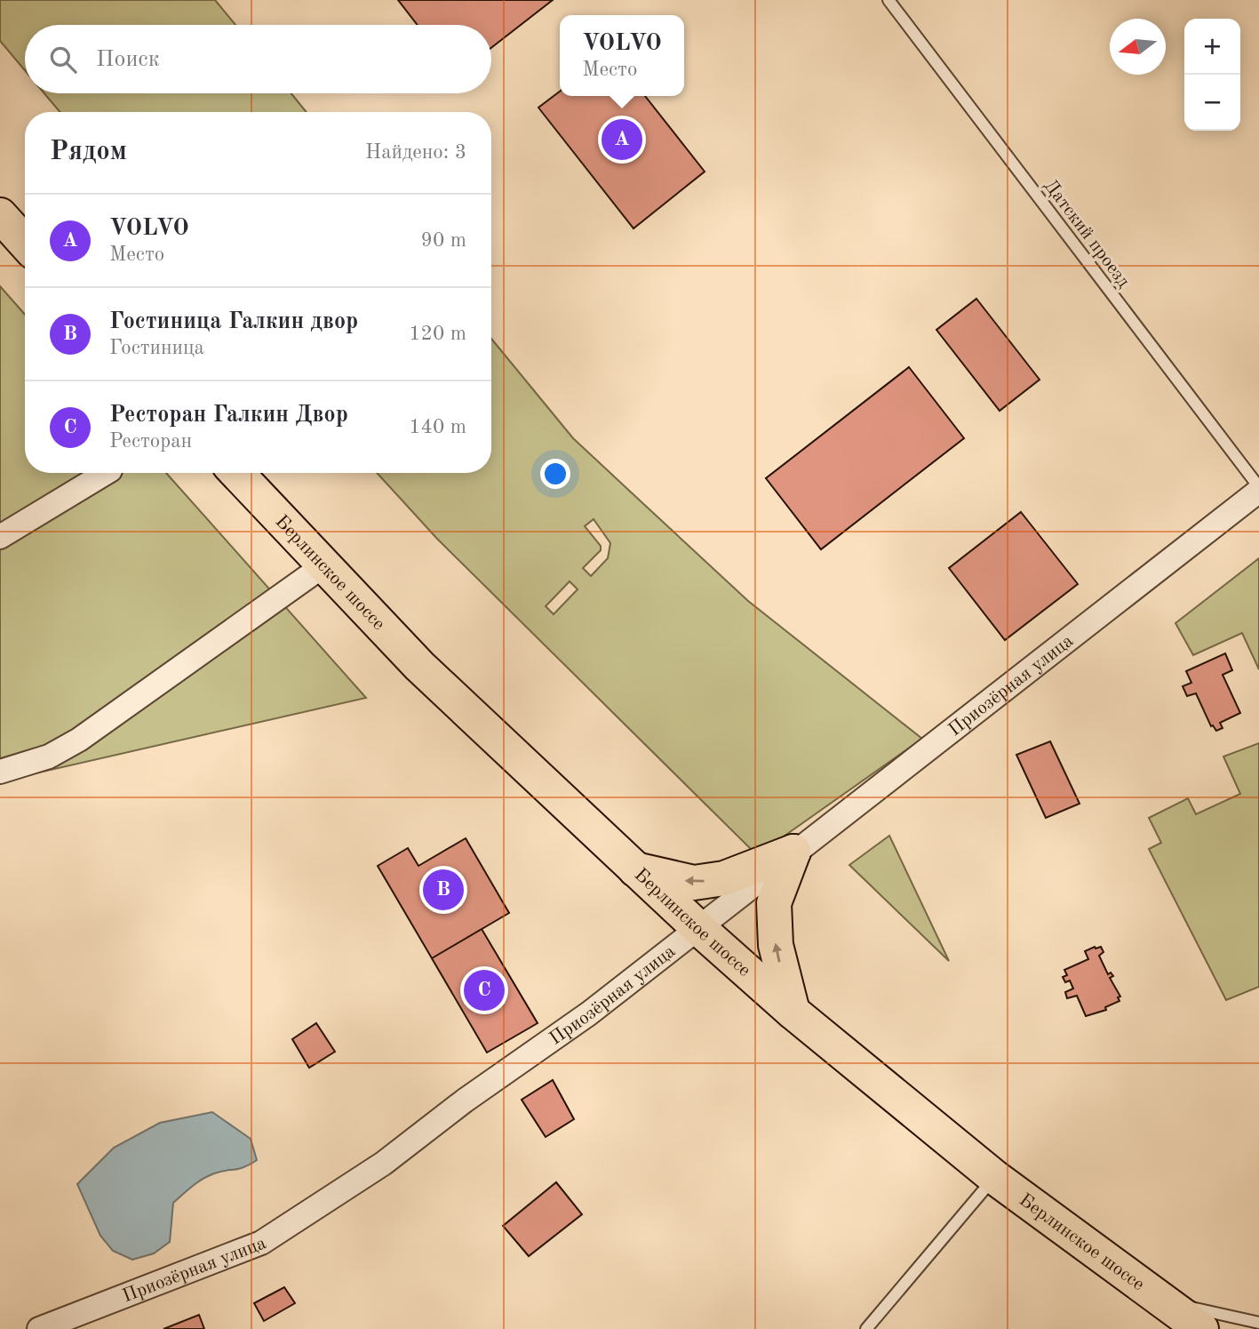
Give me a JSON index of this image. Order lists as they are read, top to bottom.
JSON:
{
  "streets": {
    "highway": ["Берлинское шоссе"],
    "street": ["Приозёрная улица"],
    "lane": ["Датский проезд"]
  },
  "crossings": [
    ["Датский проезд", "Приозёрная улица"],
    ["Берлинское шоссе", "Приозёрная улица"]
  ],
  "north": "left",
  "page": {
    "popup": ["VOLVO", "Место"],
    "map_buttons": ["+", "−"],
    "search": "Поиск",
    "heading": ["Рядом", "Найдено: 3"],
    "pins": ["A", "B", "C"],
    "list": [
      {
        "mark": "A",
        "name": "VOLVO",
        "note": "Место",
        "value": "90 m"
      },
      {
        "mark": "B",
        "name": "Гостиница Галкин двор",
        "note": "Гостиница",
        "value": "120 m"
      },
      {
        "mark": "C",
        "name": "Ресторан Галкин Двор",
        "note": "Ресторан",
        "value": "140 m"
      }
    ]
  }
}
